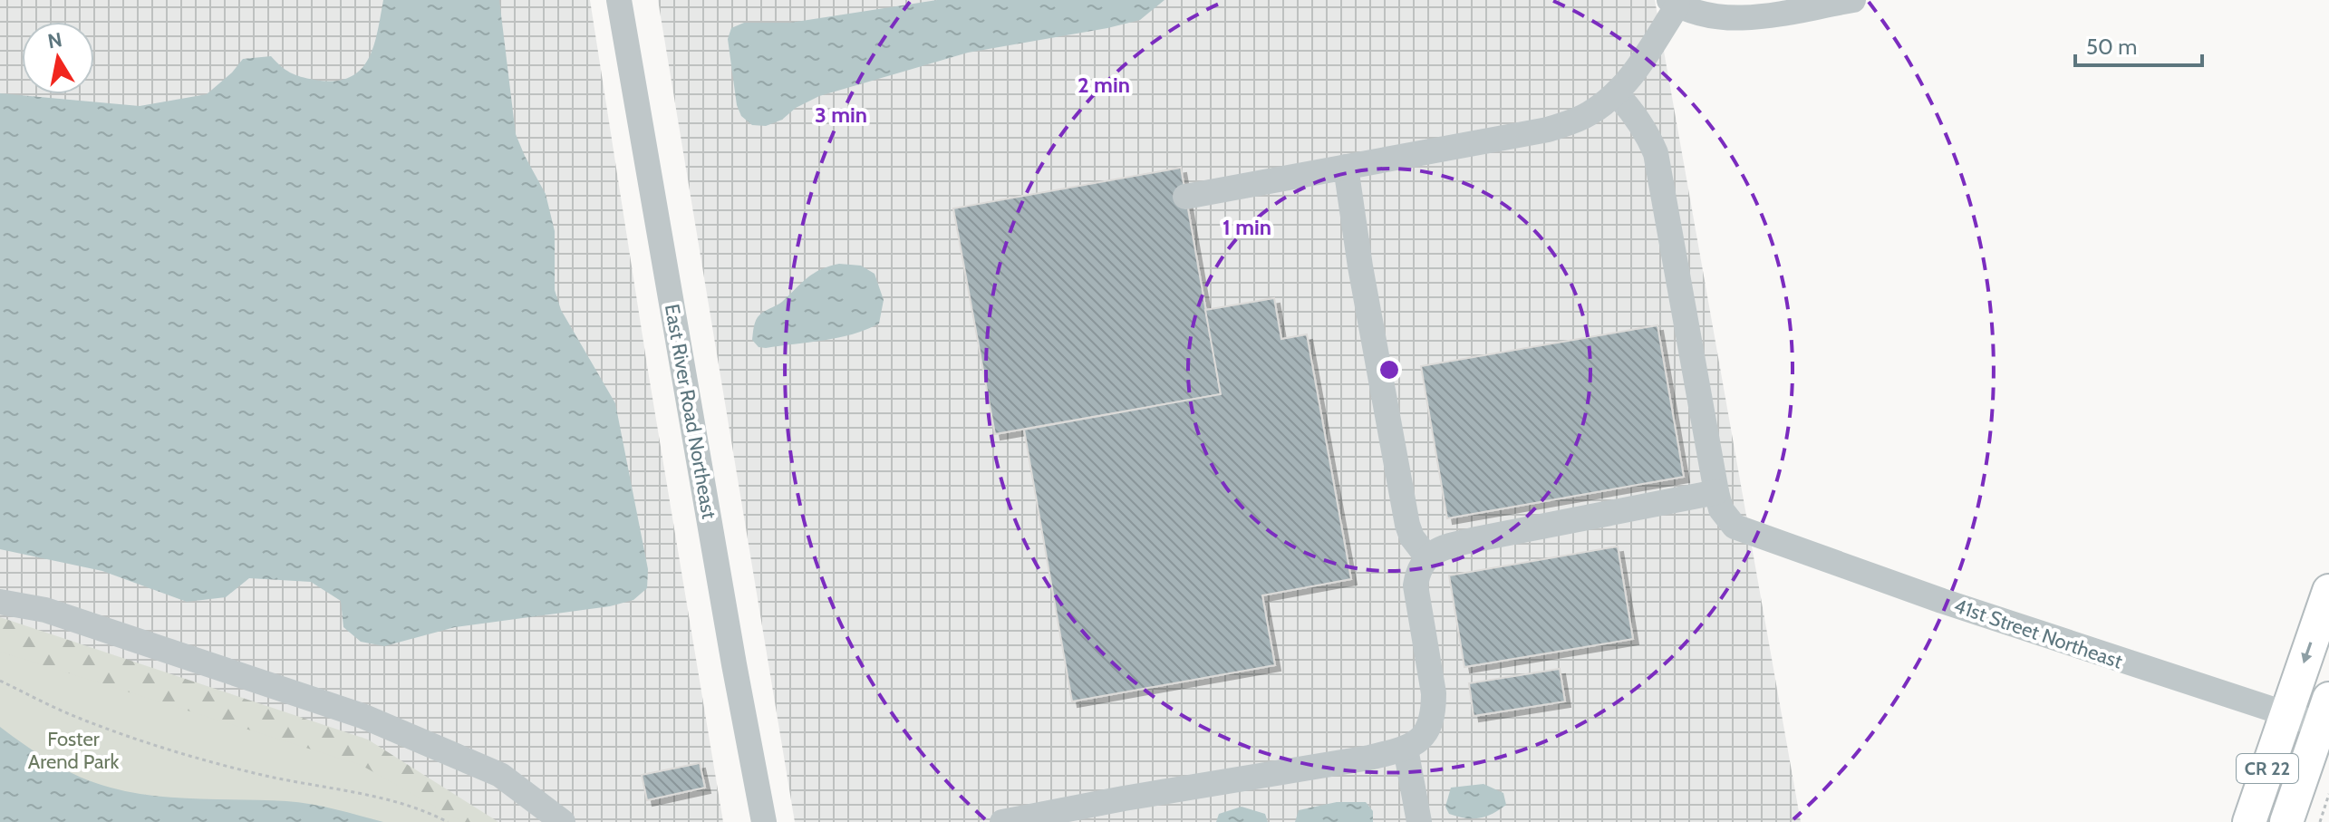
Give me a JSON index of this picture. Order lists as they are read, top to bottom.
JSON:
{
  "streets": {
    "main road": ["CR 22"],
    "street": ["East River Road Northeast", "41st Street Northeast"]
  },
  "crossings": [
    ["41st Street Northeast", "CR 22"]
  ],
  "parks": ["Foster Arend Park"],
  "scale_bar": "50 m",
  "north": "top",
  "rings": ["2 min", "3 min", "1 min"]
}
